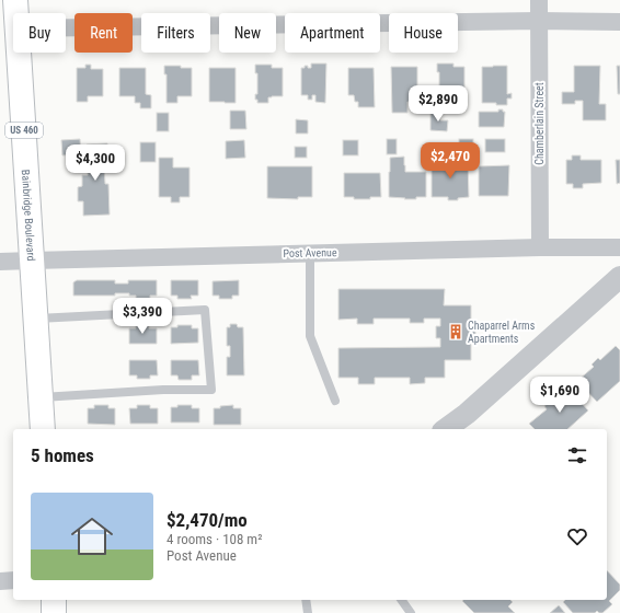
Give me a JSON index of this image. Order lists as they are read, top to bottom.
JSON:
{
  "streets": {
    "main road": ["US 460", "Bainbridge Boulevard"],
    "street": ["Chamberlain Street", "Post Avenue"]
  },
  "crossings": [
    ["Chamberlain Street", "Post Avenue"],
    ["Bainbridge Boulevard", "Post Avenue"]
  ],
  "places": {
    "building": ["Chaparrel Arms Apartments"]
  },
  "page": {
    "chip": [
      "Buy",
      "Rent",
      "Filters",
      "New",
      "Apartment",
      "House"
    ],
    "price": [
      "$2,890",
      "$2,470",
      "$4,300",
      "$3,390",
      "$1,690"
    ],
    "heading": "5 homes",
    "list": [
      {
        "name": "$2,470/mo",
        "note": "4 rooms · 108 m² · Post Avenue"
      }
    ]
  }
}
